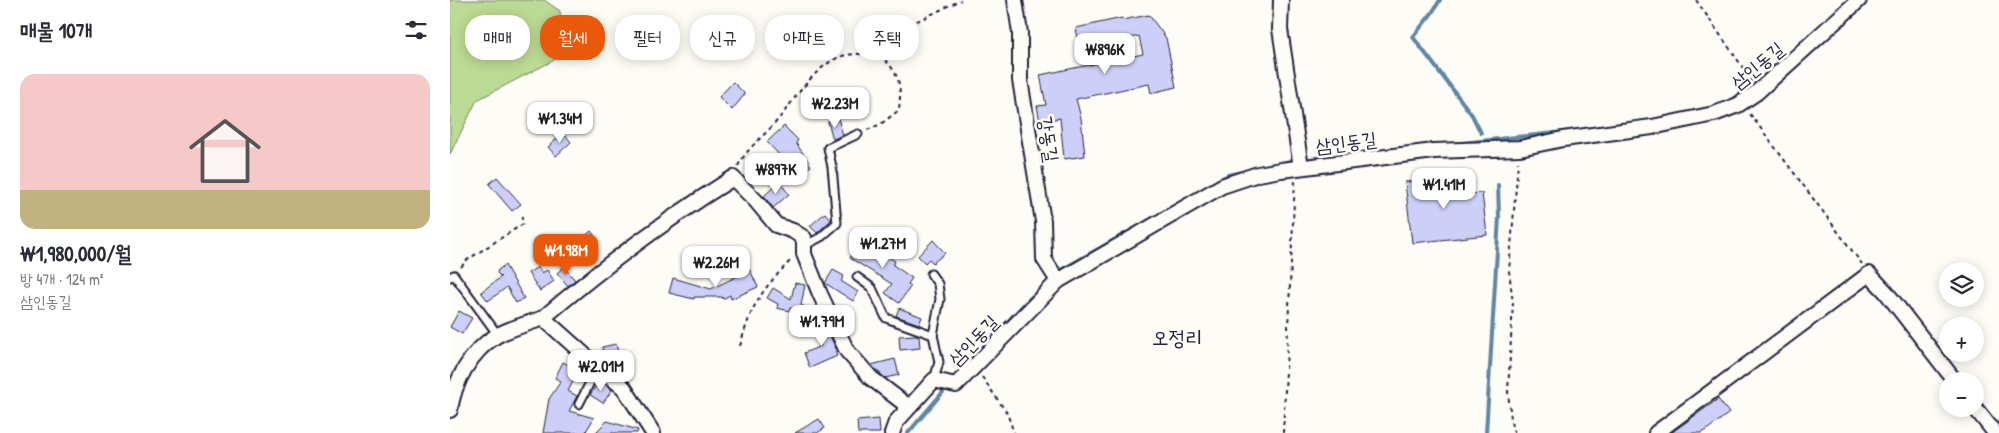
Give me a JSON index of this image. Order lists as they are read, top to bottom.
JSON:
{
  "streets": {
    "street": ["삼인동길", "강동길"]
  },
  "crossings": [
    ["삼인동길", "강동길"]
  ],
  "districts": ["오정리"],
  "page": {
    "heading": "매물 10개",
    "chip": [
      "매매",
      "월세",
      "필터",
      "신규",
      "아파트",
      "주택"
    ],
    "price": [
      "₩896K",
      "₩2.23M",
      "₩1.34M",
      "₩897K",
      "₩1.41M",
      "₩1.27M",
      "₩1.98M",
      "₩2.26M",
      "₩1.79M",
      "₩2.01M"
    ],
    "list": [
      {
        "name": "₩1,980,000/월",
        "note": "방 4개 · 124 m² · 삼인동길"
      }
    ],
    "map_buttons": ["+", "−"]
  }
}
